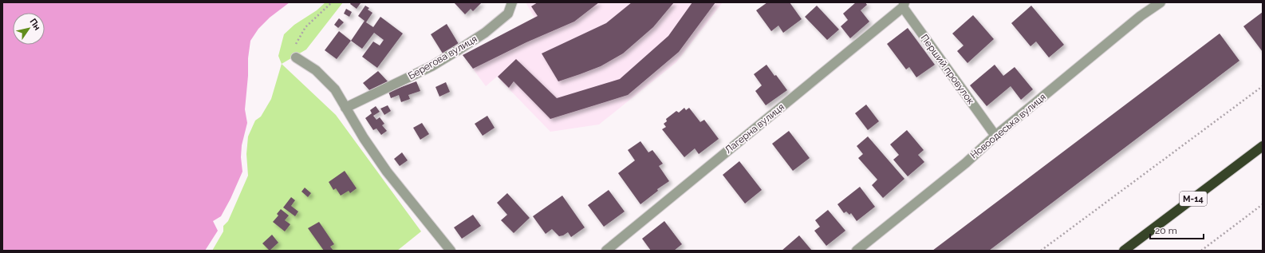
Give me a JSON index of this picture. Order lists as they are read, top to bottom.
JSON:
{
  "streets": {
    "highway": ["М-14"],
    "street": [
      "Берегова вулиця",
      "Перший провулок",
      "Новоодеська вулиця",
      "Лагерна вулиця"
    ]
  },
  "crossings": [
    ["Перший провулок", "Новоодеська вулиця"],
    ["Перший провулок", "Лагерна вулиця"]
  ],
  "scale_bar": "20 m",
  "north": "top right"
}
